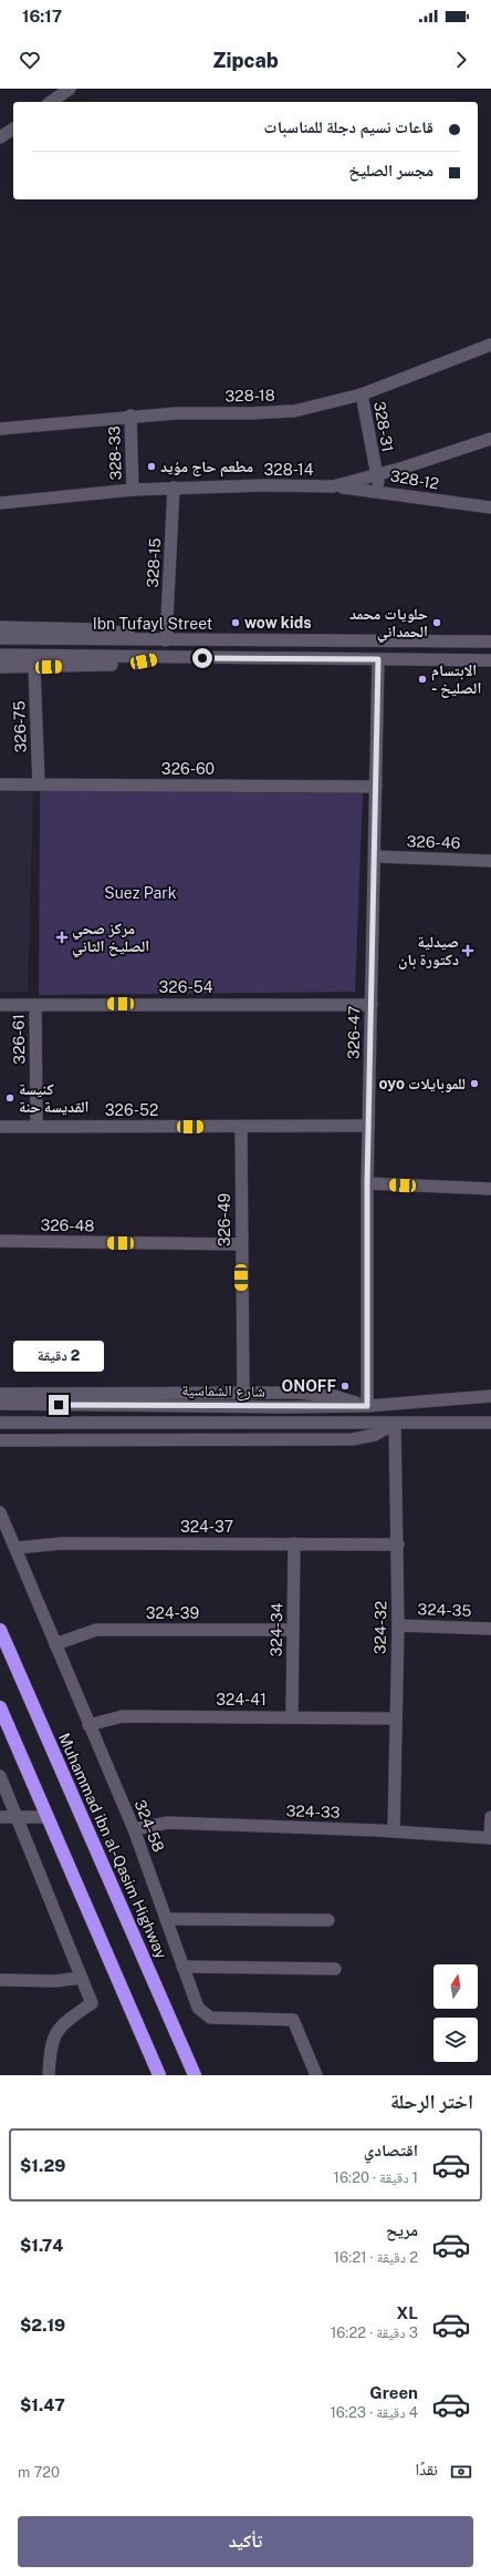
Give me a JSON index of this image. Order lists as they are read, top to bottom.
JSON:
{
  "streets": {
    "highway": ["Muhammad ibn al-Qasim Highway"],
    "street": [
      "328-18",
      "328-31",
      "328-33",
      "328-14",
      "328-12",
      "328-15",
      "Ibn Tufayl Street",
      "326-75",
      "326-60",
      "326-46",
      "326-54",
      "326-47",
      "326-61",
      "326-52",
      "326-49",
      "326-48",
      "شارع الشماسية",
      "324-37",
      "324-35",
      "324-39",
      "324-32",
      "324-34",
      "324-41",
      "324-33",
      "324-58"
    ]
  },
  "crossings": [
    ["328-18", "328-31"],
    ["328-18", "328-33"],
    ["328-31", "328-14"],
    ["328-31", "328-12"],
    ["328-33", "328-14"],
    ["328-14", "328-12"],
    ["328-14", "328-15"],
    ["328-15", "Ibn Tufayl Street"],
    ["Ibn Tufayl Street", "326-47"],
    ["326-75", "326-60"],
    ["326-60", "326-47"],
    ["326-46", "326-47"],
    ["326-54", "326-47"],
    ["326-54", "326-61"],
    ["326-47", "326-52"],
    ["326-47", "شارع الشماسية"],
    ["326-61", "326-52"],
    ["326-52", "326-49"],
    ["326-49", "326-48"],
    ["شارع الشماسية", "324-32"],
    ["324-37", "324-32"],
    ["324-37", "324-34"],
    ["324-37", "324-58"],
    ["324-35", "324-32"],
    ["324-39", "324-34"],
    ["324-39", "324-58"],
    ["324-32", "324-41"],
    ["324-32", "324-33"],
    ["324-34", "324-41"],
    ["324-41", "324-58"],
    ["324-33", "324-58"]
  ],
  "parks": ["Suez Park"],
  "places": {
    "other": [
      "مطعم حاج مؤيد",
      "wow kids",
      "حلويات محمد الحمداني",
      "الابتسام - الصليخ",
      "oyo للموبايلات",
      "كنيسة القديسة حنة",
      "ONOFF"
    ],
    "health": ["مركز صحي الصليخ الثاني", "صيدلية دكتورة بان"]
  },
  "north": "top",
  "page": {
    "status": "16:17",
    "header": "Zipcab",
    "banner": ["قاعات نسيم دجلة للمناسبات", "مجسر الصليخ"],
    "bubble": "2 دقيقة",
    "heading": "اختر الرحلة",
    "list": [
      {
        "name": "اقتصادي",
        "note": "1 دقيقة · 16:20",
        "value": "$1.29"
      },
      {
        "name": "مريح",
        "note": "2 دقيقة · 16:21",
        "value": "$1.74"
      },
      {
        "name": "XL",
        "note": "3 دقيقة · 16:22",
        "value": "$2.19"
      },
      {
        "name": "Green",
        "note": "4 دقيقة · 16:23",
        "value": "$1.47"
      }
    ],
    "pay": ["نقدًا", "720 m"],
    "buttons": "تأكيد"
  }
}
